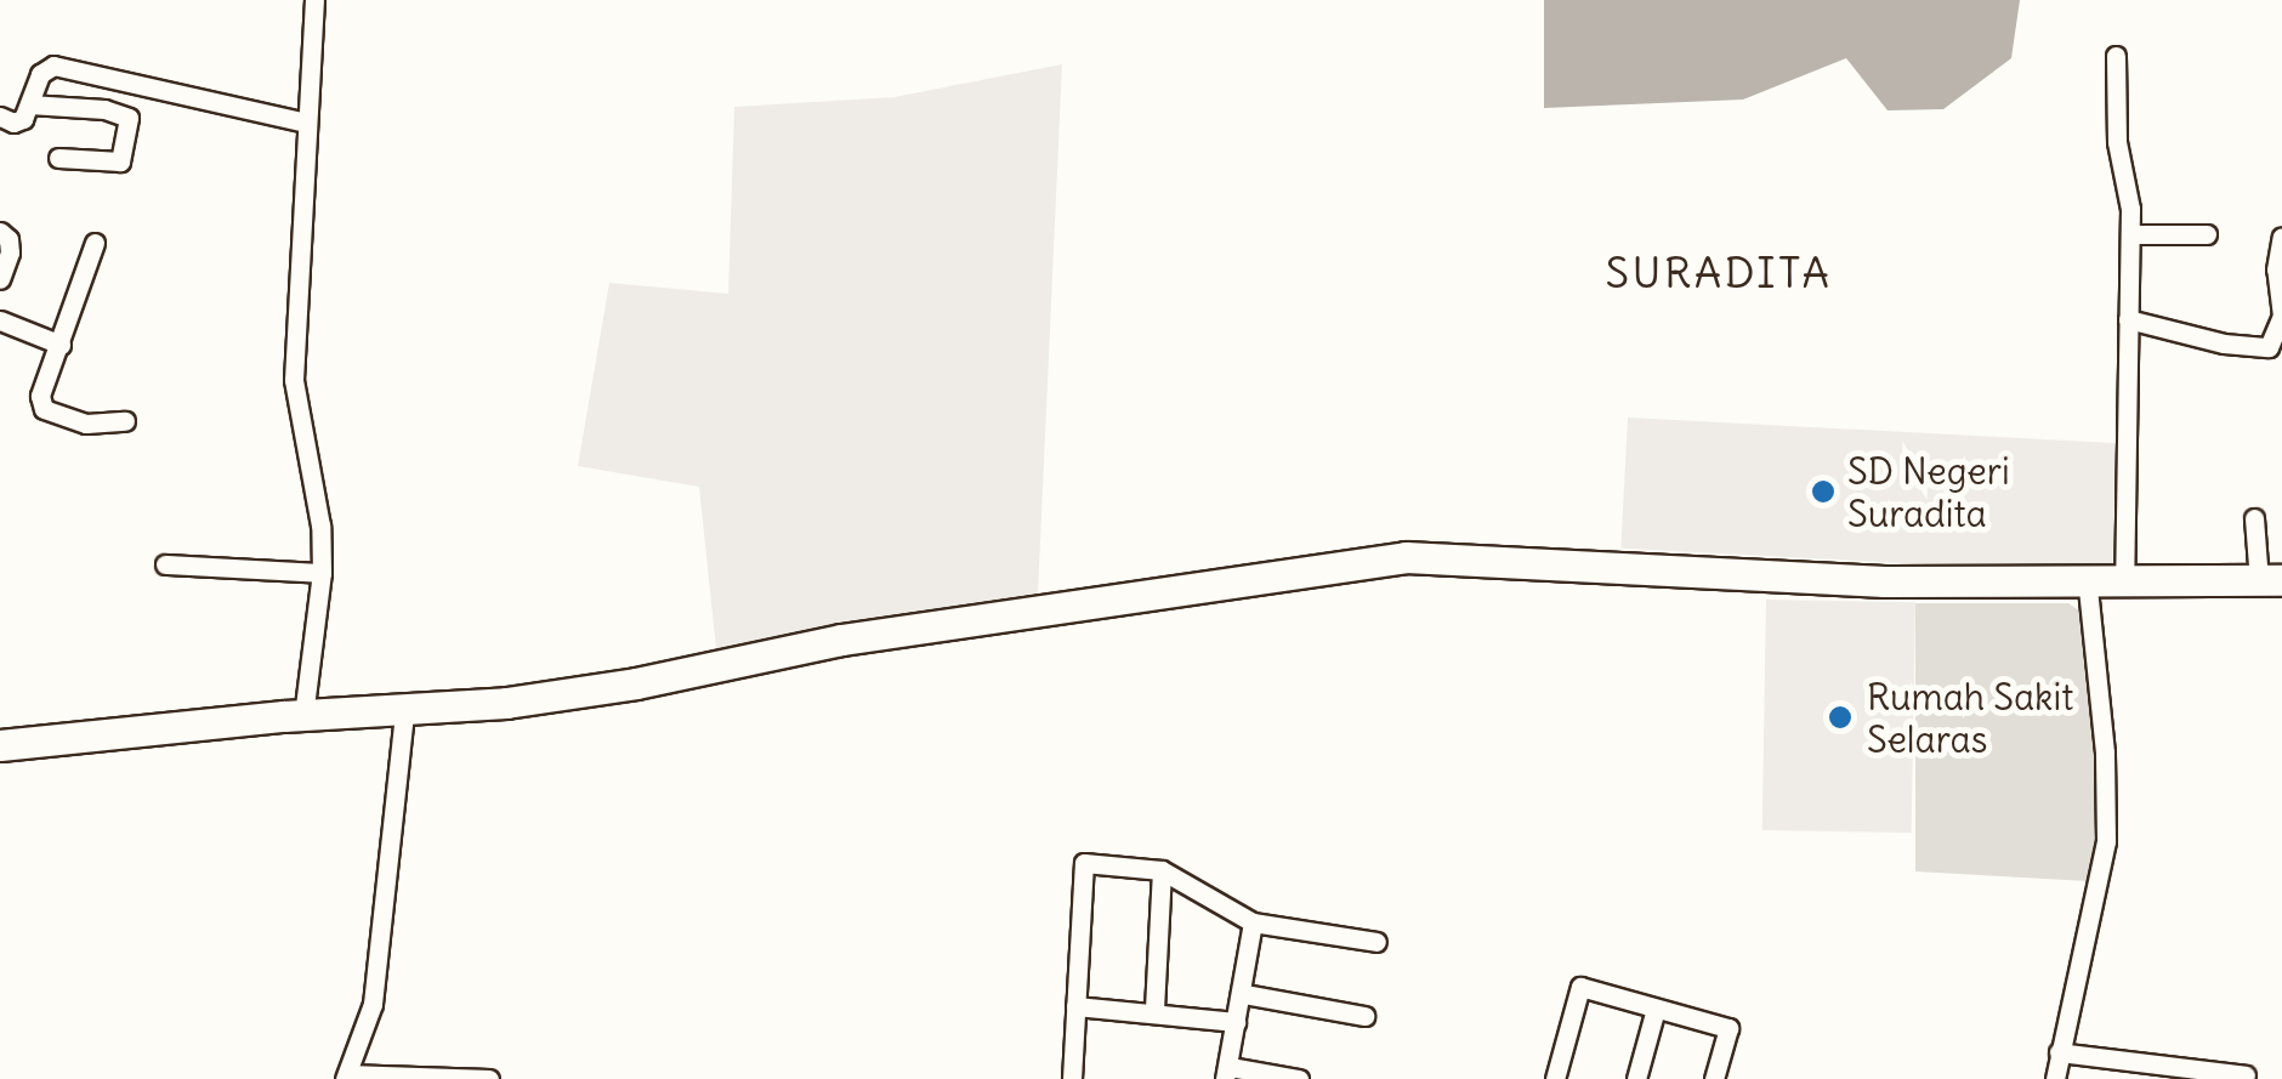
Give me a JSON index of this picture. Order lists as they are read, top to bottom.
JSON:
{
  "districts": ["SURADITA"],
  "places": ["SD Negeri Suradita", "Rumah Sakit Selaras"]
}
